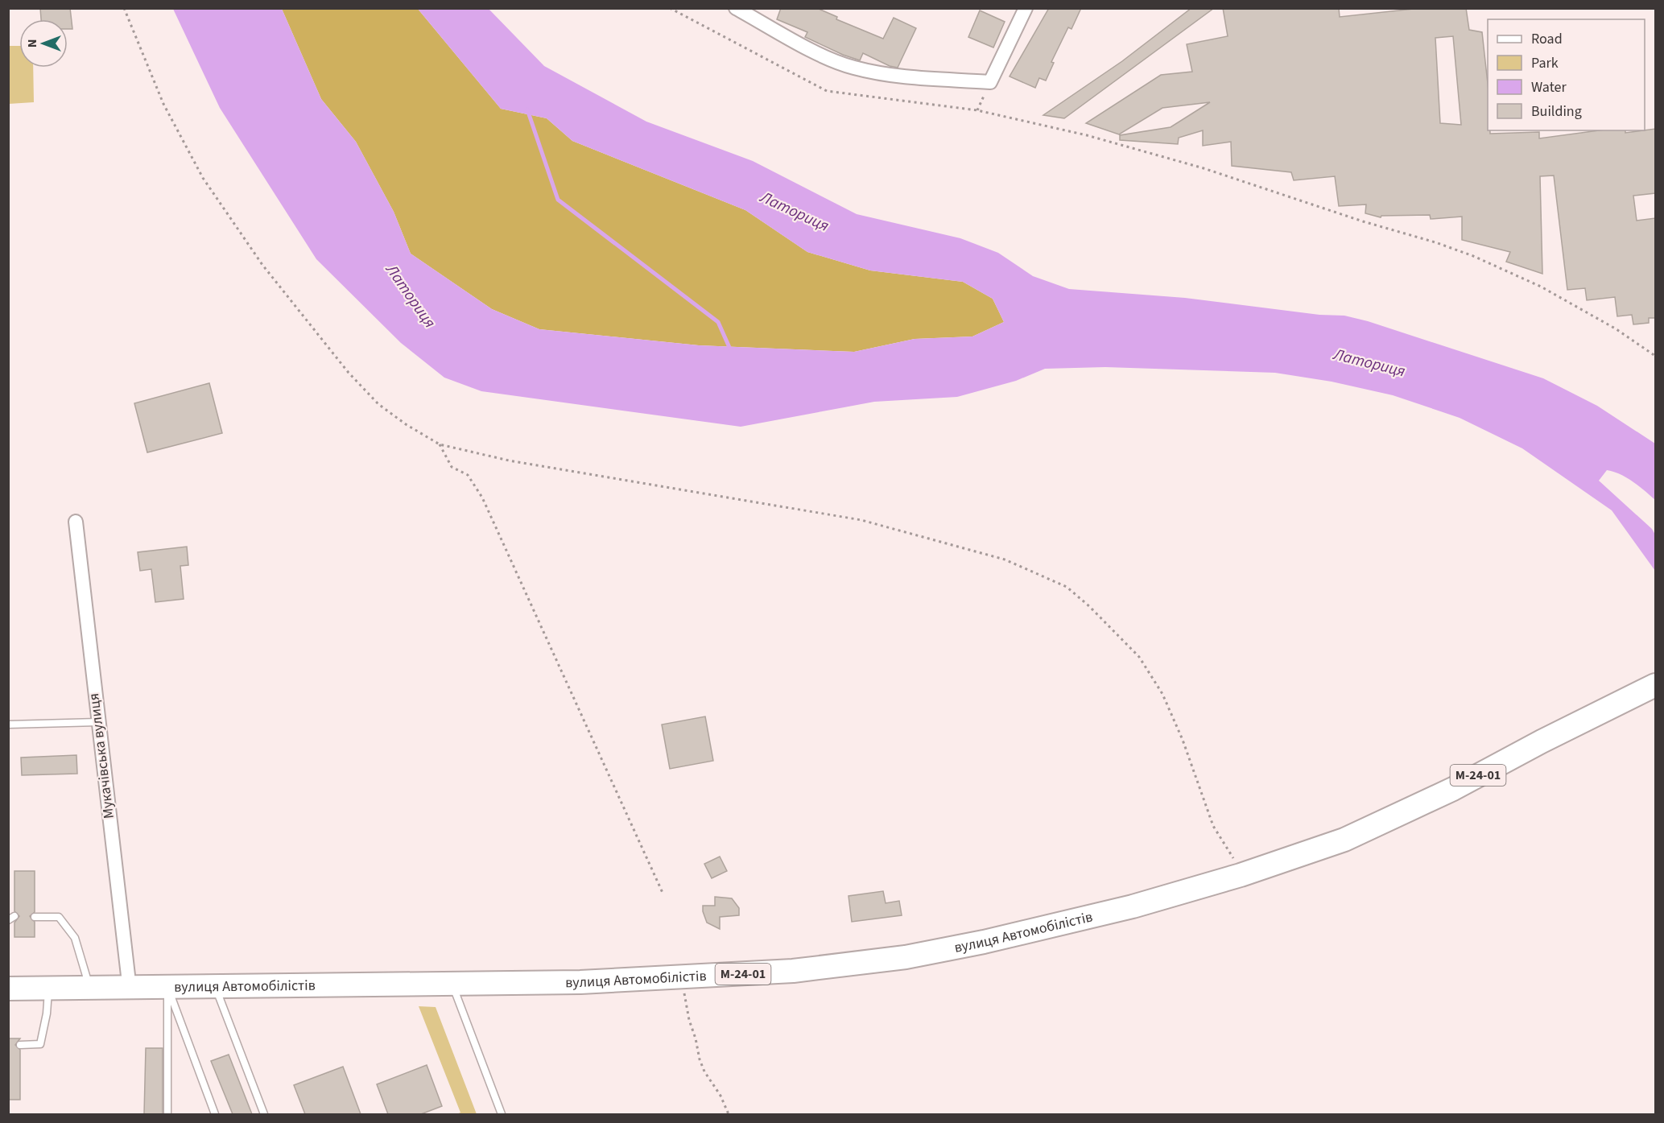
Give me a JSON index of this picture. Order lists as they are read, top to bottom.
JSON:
{
  "streets": {
    "highway": ["М-24-01", "вулиця Автомобілістів"],
    "street": ["Мукачівська вулиця"]
  },
  "crossings": [
    ["Мукачівська вулиця", "вулиця Автомобілістів"]
  ],
  "water": ["Латориця"],
  "legend": [
    "Road",
    "Park",
    "Water",
    "Building"
  ],
  "north": "left"
}
